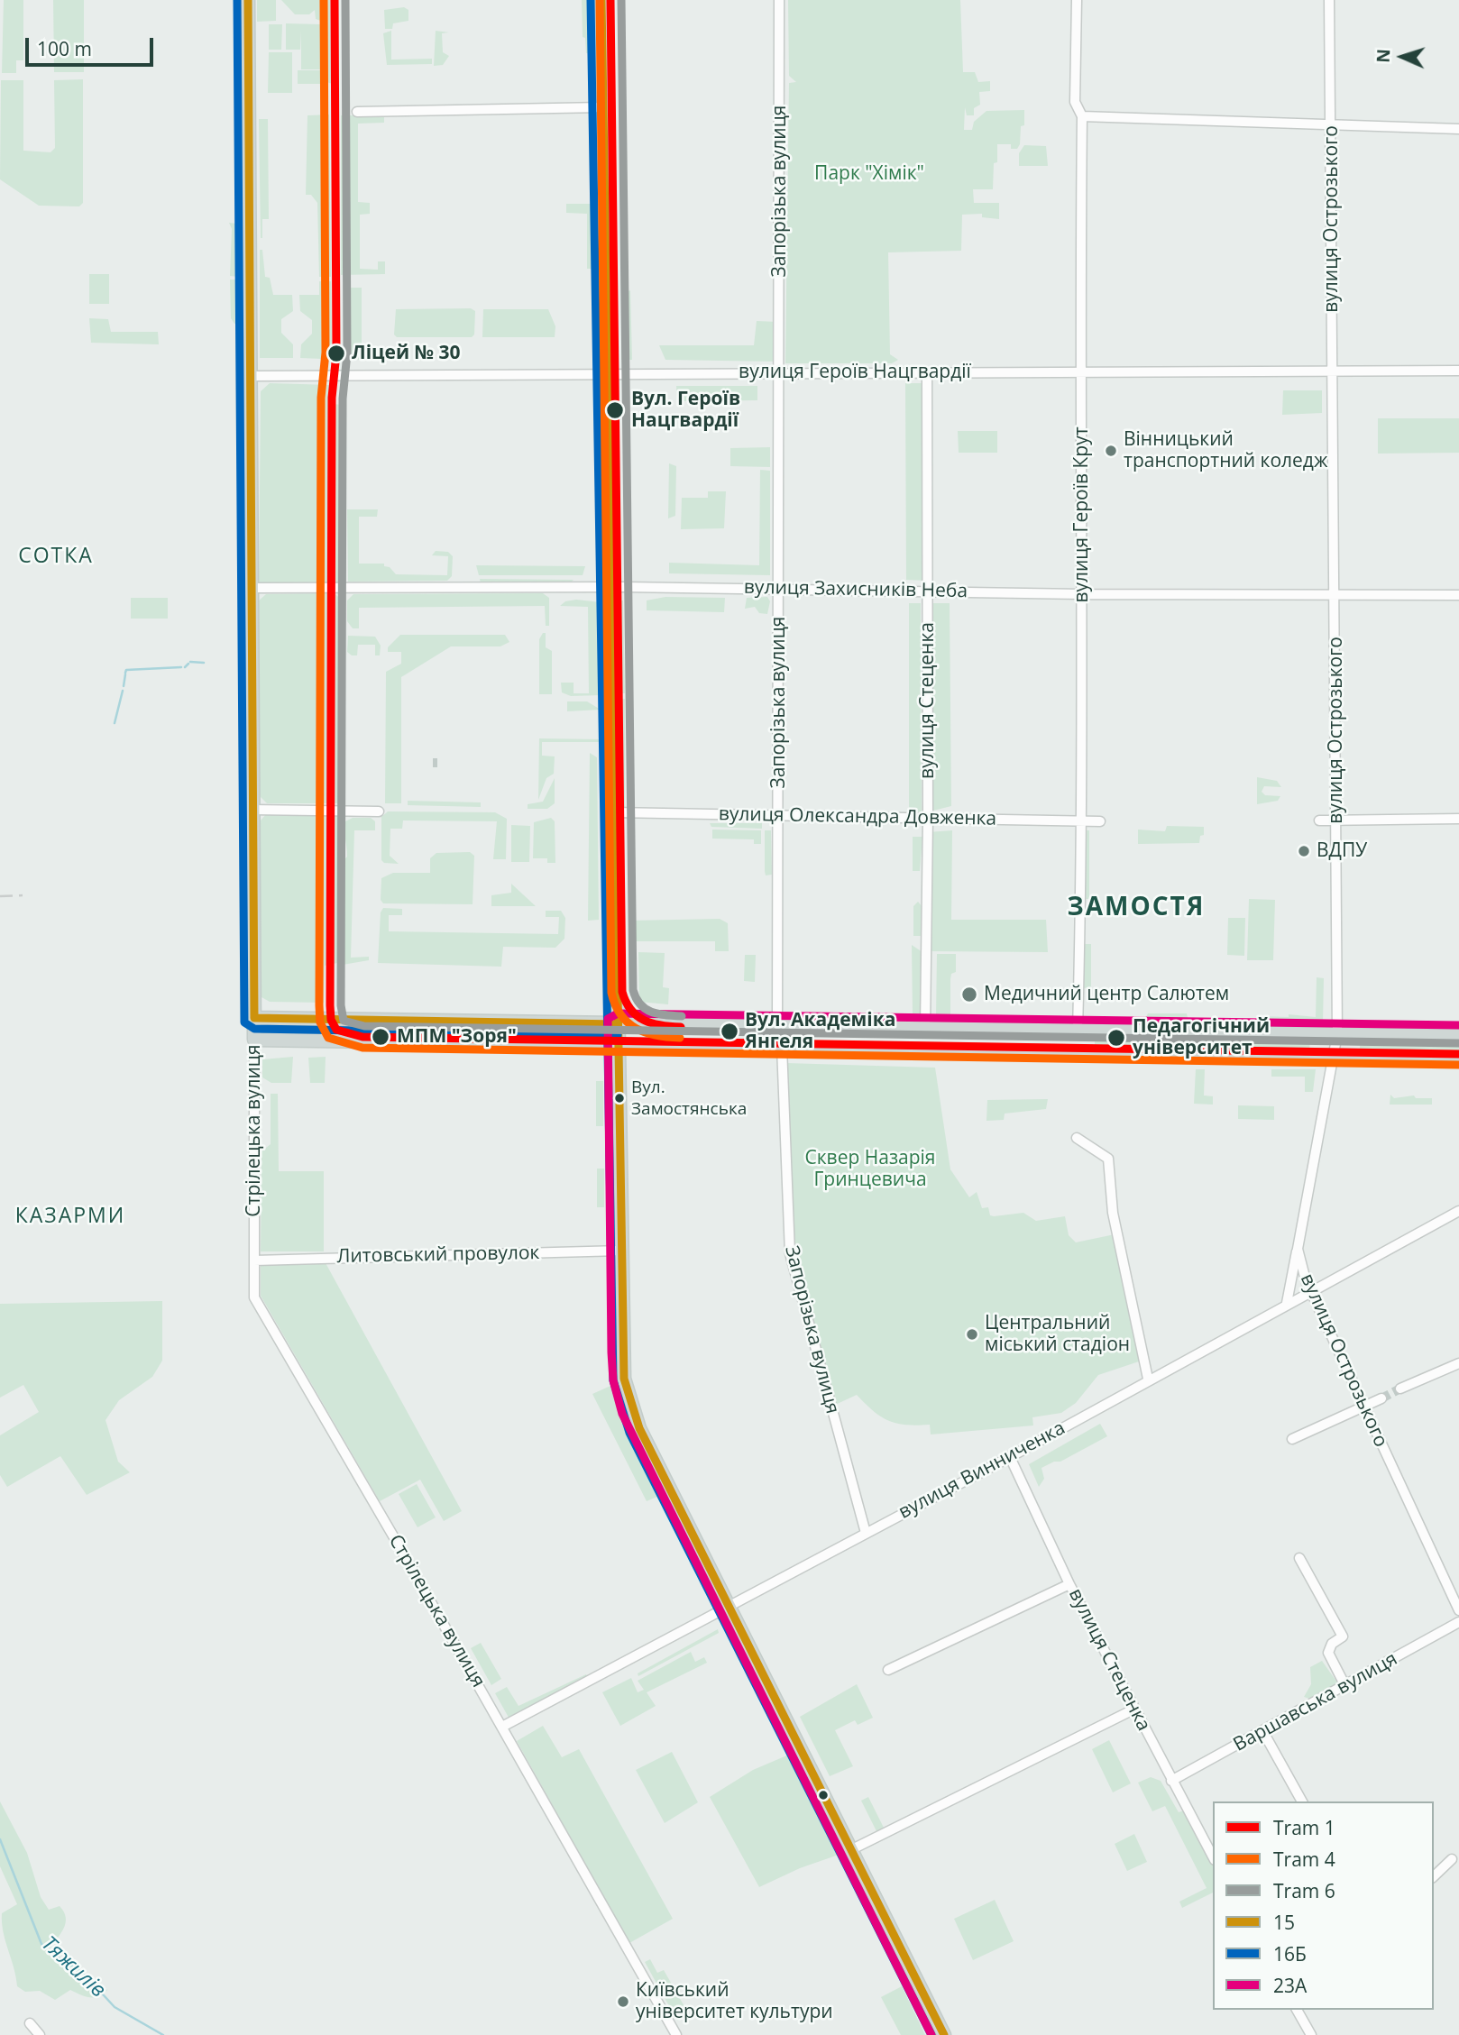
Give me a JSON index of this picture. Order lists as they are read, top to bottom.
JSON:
{
  "streets": {
    "main road": ["Стрілецька вулиця"],
    "street": [
      "Запорізька вулиця",
      "вулиця Острозького",
      "вулиця Героїв Нацгвардії",
      "вулиця Героїв Крут",
      "вулиця Захисників Неба",
      "вулиця Стеценка",
      "вулиця Олександра Довженка",
      "Литовський провулок",
      "вулиця Винниченка",
      "Варшавська вулиця"
    ]
  },
  "crossings": [
    ["Запорізька вулиця", "вулиця Героїв Нацгвардії"],
    ["Запорізька вулиця", "вулиця Захисників Неба"],
    ["Запорізька вулиця", "вулиця Олександра Довженка"],
    ["Запорізька вулиця", "вулиця Винниченка"],
    ["вулиця Острозького", "вулиця Героїв Нацгвардії"],
    ["вулиця Острозького", "вулиця Захисників Неба"],
    ["вулиця Острозького", "вулиця Винниченка"],
    ["вулиця Героїв Нацгвардії", "вулиця Героїв Крут"],
    ["вулиця Героїв Нацгвардії", "вулиця Стеценка"],
    ["вулиця Героїв Нацгвардії", "Стрілецька вулиця"],
    ["вулиця Героїв Крут", "вулиця Захисників Неба"],
    ["вулиця Героїв Крут", "вулиця Олександра Довженка"],
    ["вулиця Захисників Неба", "вулиця Стеценка"],
    ["вулиця Захисників Неба", "Стрілецька вулиця"],
    ["вулиця Стеценка", "вулиця Олександра Довженка"],
    ["вулиця Стеценка", "вулиця Винниченка"],
    ["вулиця Стеценка", "Варшавська вулиця"],
    ["Стрілецька вулиця", "Литовський провулок"],
    ["Стрілецька вулиця", "вулиця Винниченка"]
  ],
  "districts": ["СОТКА", "ЗАМОСТЯ", "КАЗАРМИ"],
  "water": ["Тяжилів"],
  "parks": ["Парк \"Хімік\"", "Сквер Назарія Гринцевича"],
  "places": [
    "Ліцей № 30",
    "Вул. Героїв Нацгвардії",
    "Вінницький транспортний коледж",
    "ВДПУ",
    "Медичний центр Салютем",
    "Вул. Академіка Янгеля",
    "МПМ \"Зоря\"",
    "Педагогічний університет",
    "Вул. Замостянська",
    "Центральний міський стадіон",
    "Київський університет культури"
  ],
  "lines": [
    "tram line 1",
    "tram line 4",
    "tram line 6",
    "transit line 15",
    "transit line 16Б",
    "transit line 23А"
  ],
  "legend": [
    "Tram 1",
    "Tram 4",
    "Tram 6",
    "15",
    "16Б",
    "23А"
  ],
  "scale_bar": "100 m",
  "north": "left"
}
